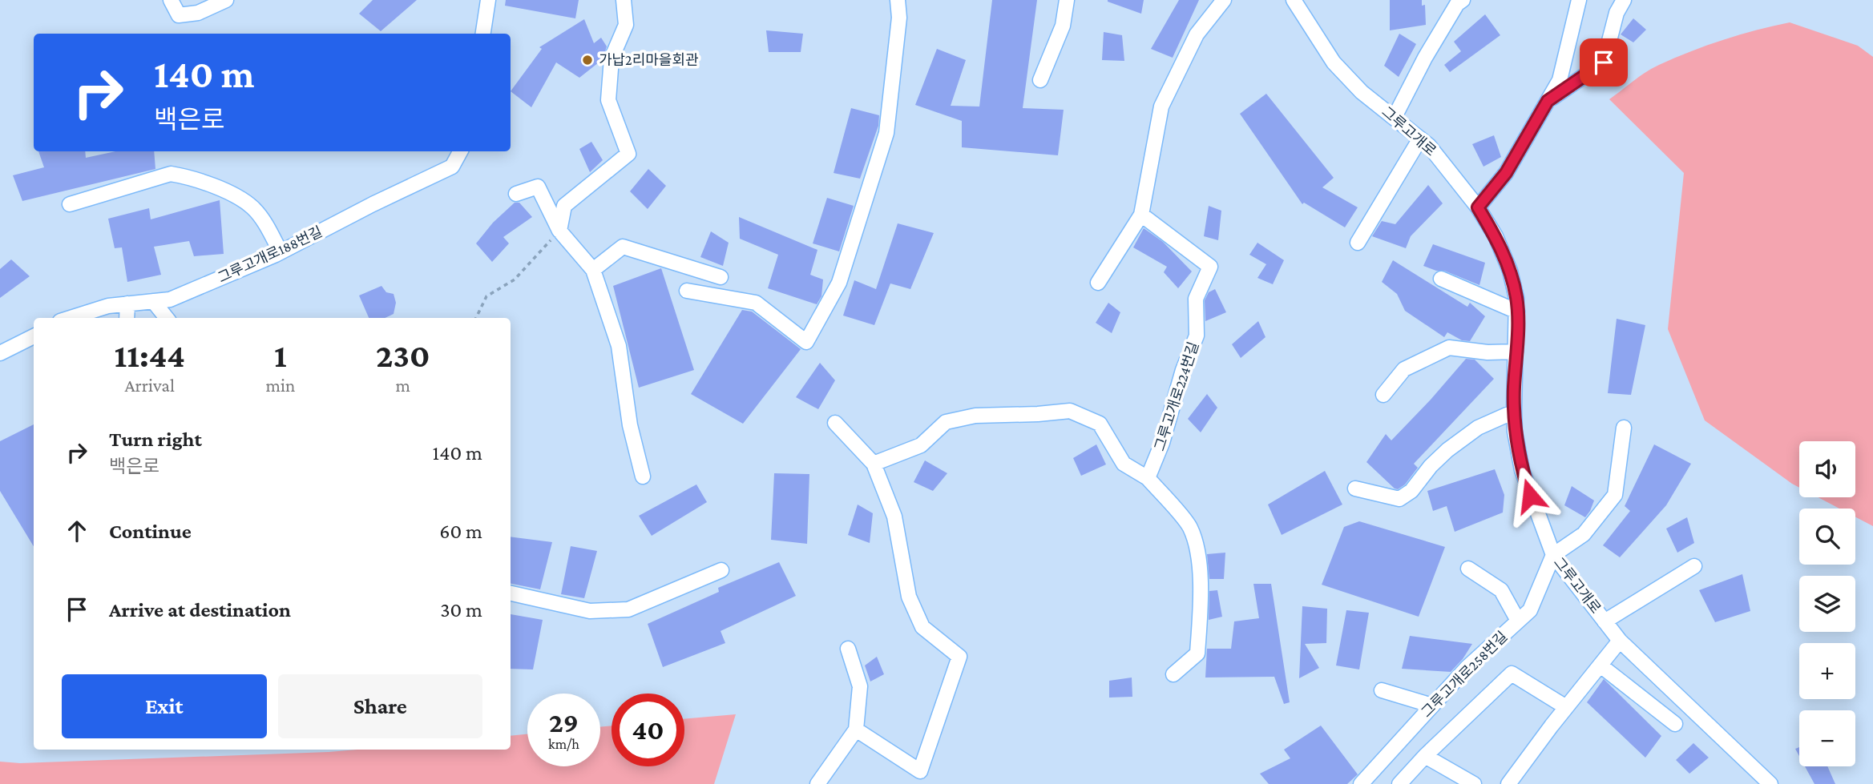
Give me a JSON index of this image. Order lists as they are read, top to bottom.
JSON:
{
  "streets": {
    "street": [
      "그루고개로",
      "그루고개로188번길",
      "그루고개로224번길",
      "그루고개로258번길"
    ]
  },
  "crossings": [
    ["그루고개로", "그루고개로258번길"]
  ],
  "places": ["가납2리마을회관"],
  "page": {
    "turn": ["140 m", "백은로"],
    "eta": [
      "11:44",
      "Arrival",
      "1",
      "min",
      "230",
      "m"
    ],
    "list": [
      {
        "name": "Turn right",
        "note": "백은로",
        "value": "140 m"
      },
      {
        "name": "Continue",
        "value": "60 m"
      },
      {
        "name": "Arrive at destination",
        "value": "30 m"
      }
    ],
    "map_buttons": ["+", "−"],
    "buttons": ["Exit", "Share"],
    "speed": "29 km/h",
    "limit": "40"
  }
}
